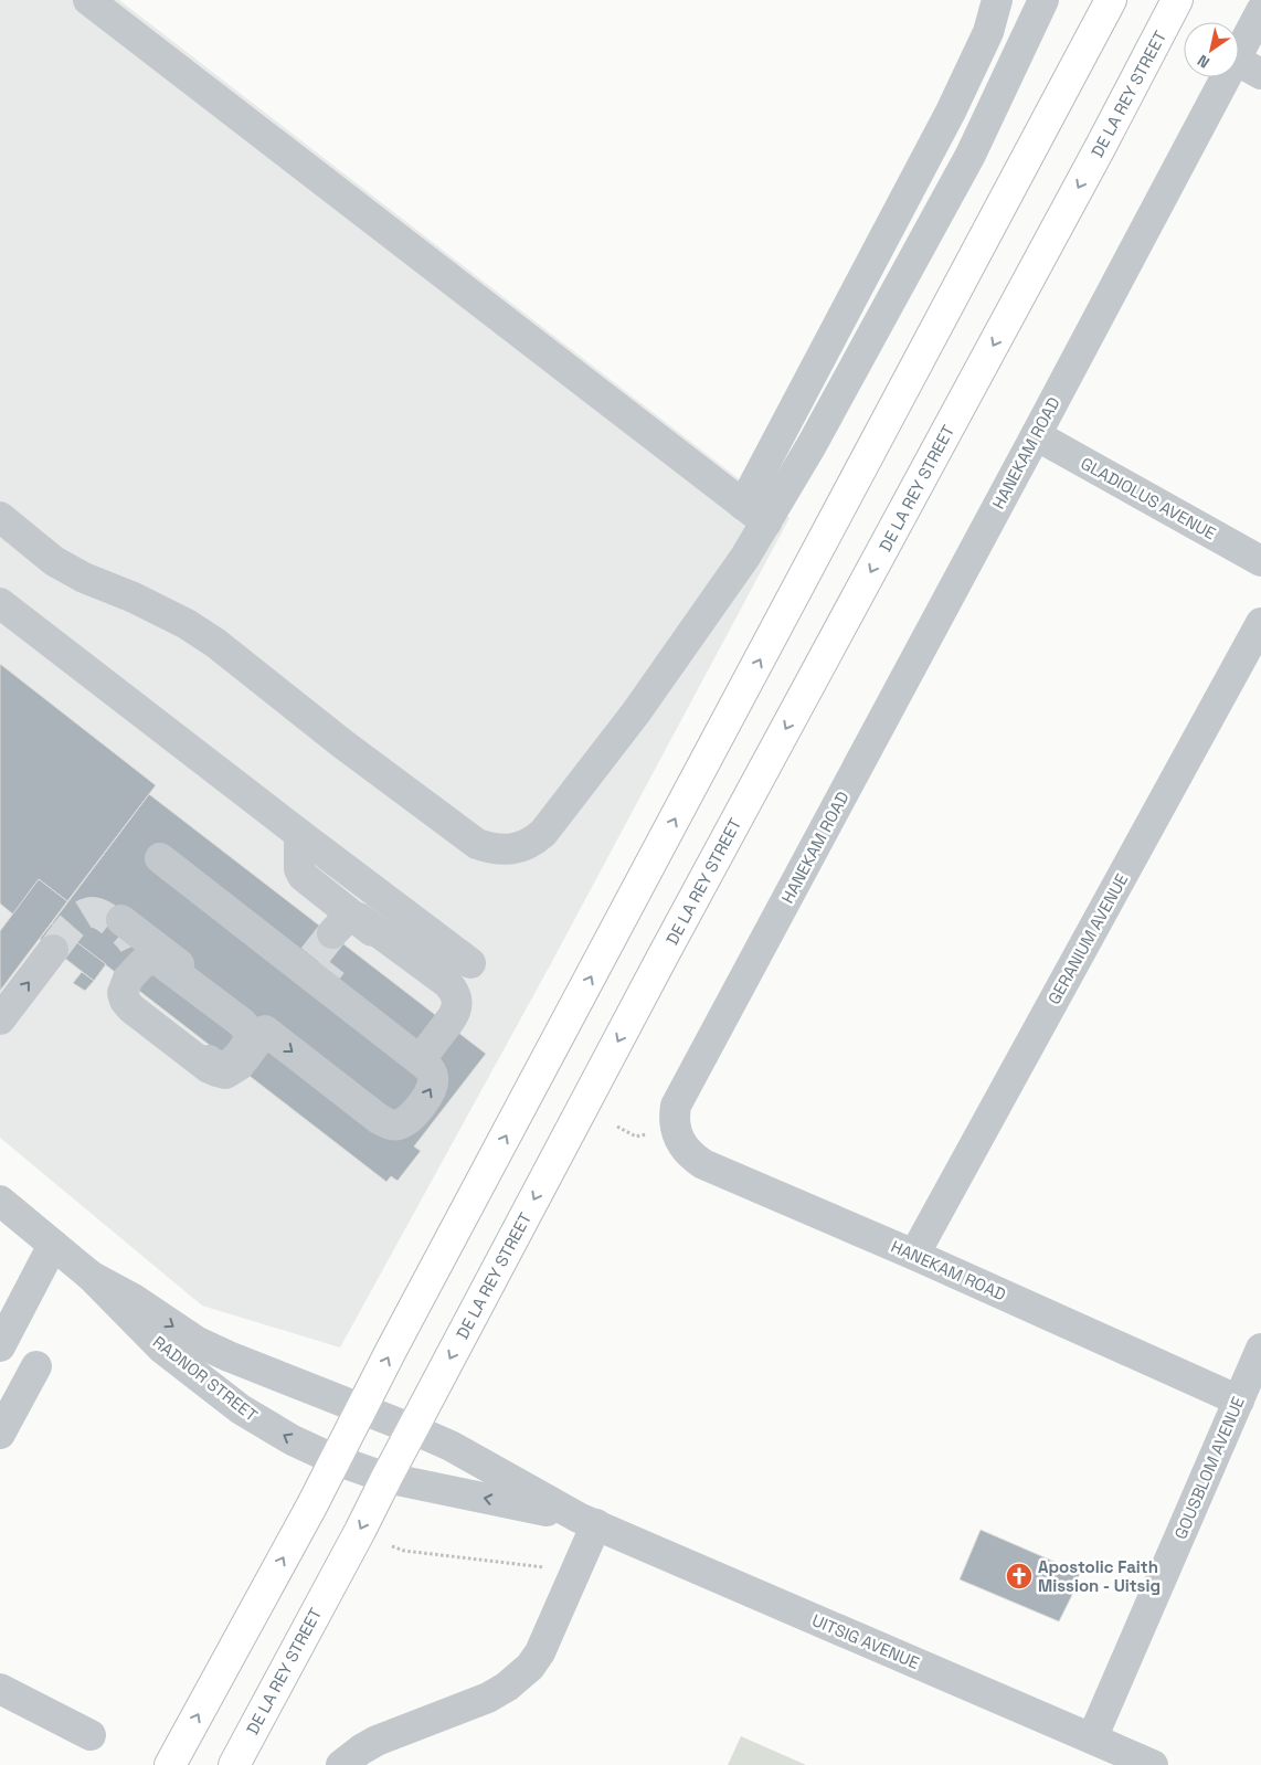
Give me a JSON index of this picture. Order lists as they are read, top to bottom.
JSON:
{
  "streets": {
    "main road": ["DE LA REY STREET"],
    "street": [
      "HANEKAM ROAD",
      "GLADIOLUS AVENUE",
      "GERANIUM AVENUE",
      "RADNOR STREET",
      "GOUSBLOM AVENUE",
      "UITSIG AVENUE"
    ]
  },
  "crossings": [
    ["DE LA REY STREET", "RADNOR STREET"],
    ["DE LA REY STREET", "UITSIG AVENUE"],
    ["HANEKAM ROAD", "GLADIOLUS AVENUE"],
    ["HANEKAM ROAD", "GERANIUM AVENUE"],
    ["HANEKAM ROAD", "GOUSBLOM AVENUE"],
    ["RADNOR STREET", "UITSIG AVENUE"],
    ["GOUSBLOM AVENUE", "UITSIG AVENUE"]
  ],
  "places": {
    "church": ["Apostolic Faith Mission - Uitsig"]
  },
  "north": "bottom left"
}
